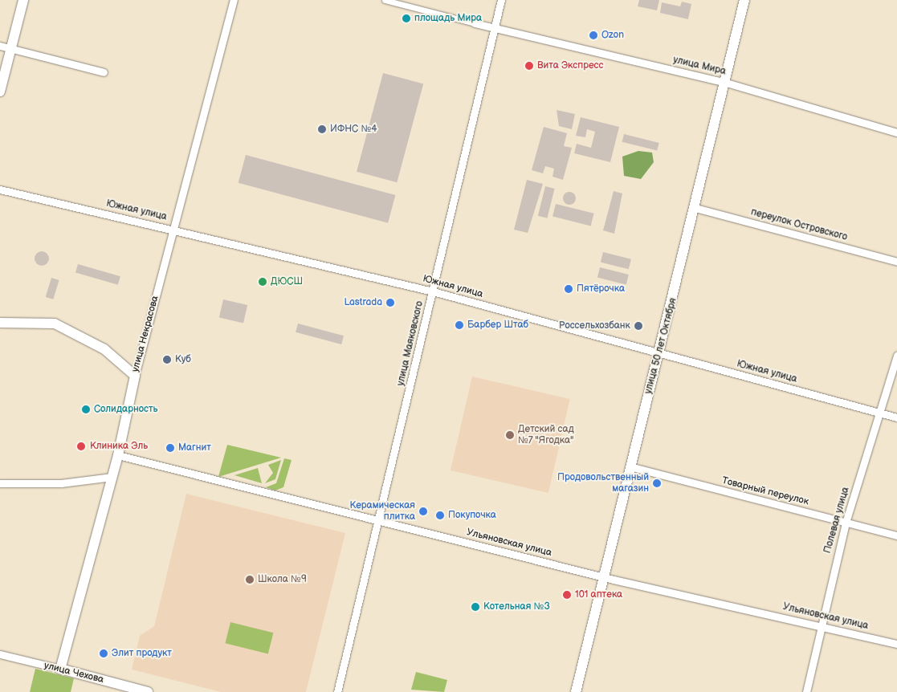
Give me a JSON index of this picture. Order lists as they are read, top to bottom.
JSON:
{
  "streets": {
    "main road": ["улица Некрасова", "улица 50 лет Октября", "улица Чехова"],
    "street": [
      "улица Мира",
      "Южная улица",
      "переулок Островского",
      "улица Маяковского",
      "Товарный переулок",
      "Полевая улица",
      "Ульяновская улица"
    ]
  },
  "crossings": [
    ["улица Мира", "улица Маяковского"],
    ["улица Мира", "улица 50 лет Октября"],
    ["Южная улица", "улица Некрасова"],
    ["Южная улица", "улица Маяковского"],
    ["Южная улица", "улица 50 лет Октября"],
    ["Южная улица", "Полевая улица"],
    ["переулок Островского", "улица 50 лет Октября"],
    ["улица Некрасова", "Ульяновская улица"],
    ["улица Некрасова", "улица Чехова"],
    ["улица Маяковского", "Ульяновская улица"],
    ["улица 50 лет Октября", "Товарный переулок"],
    ["улица 50 лет Октября", "Ульяновская улица"],
    ["Товарный переулок", "Полевая улица"],
    ["Полевая улица", "Ульяновская улица"]
  ],
  "places": [
    "площадь Мира",
    "Ozon",
    "Вита Экспресс",
    "ИФНС №4",
    "ДЮСШ",
    "Пятёрочка",
    "Lastrada",
    "Барбер Штаб",
    "Россельхозбанк",
    "Куб",
    "Солидарность",
    "Детский сад №7 \"Ягодка\"",
    "Клиника Эль",
    "Магнит",
    "Продовольственный магазин",
    "Керамическая плитка",
    "Покупочка",
    "Школа №9",
    "101 аптека",
    "Котельная №3",
    "Элит продукт"
  ]
}
